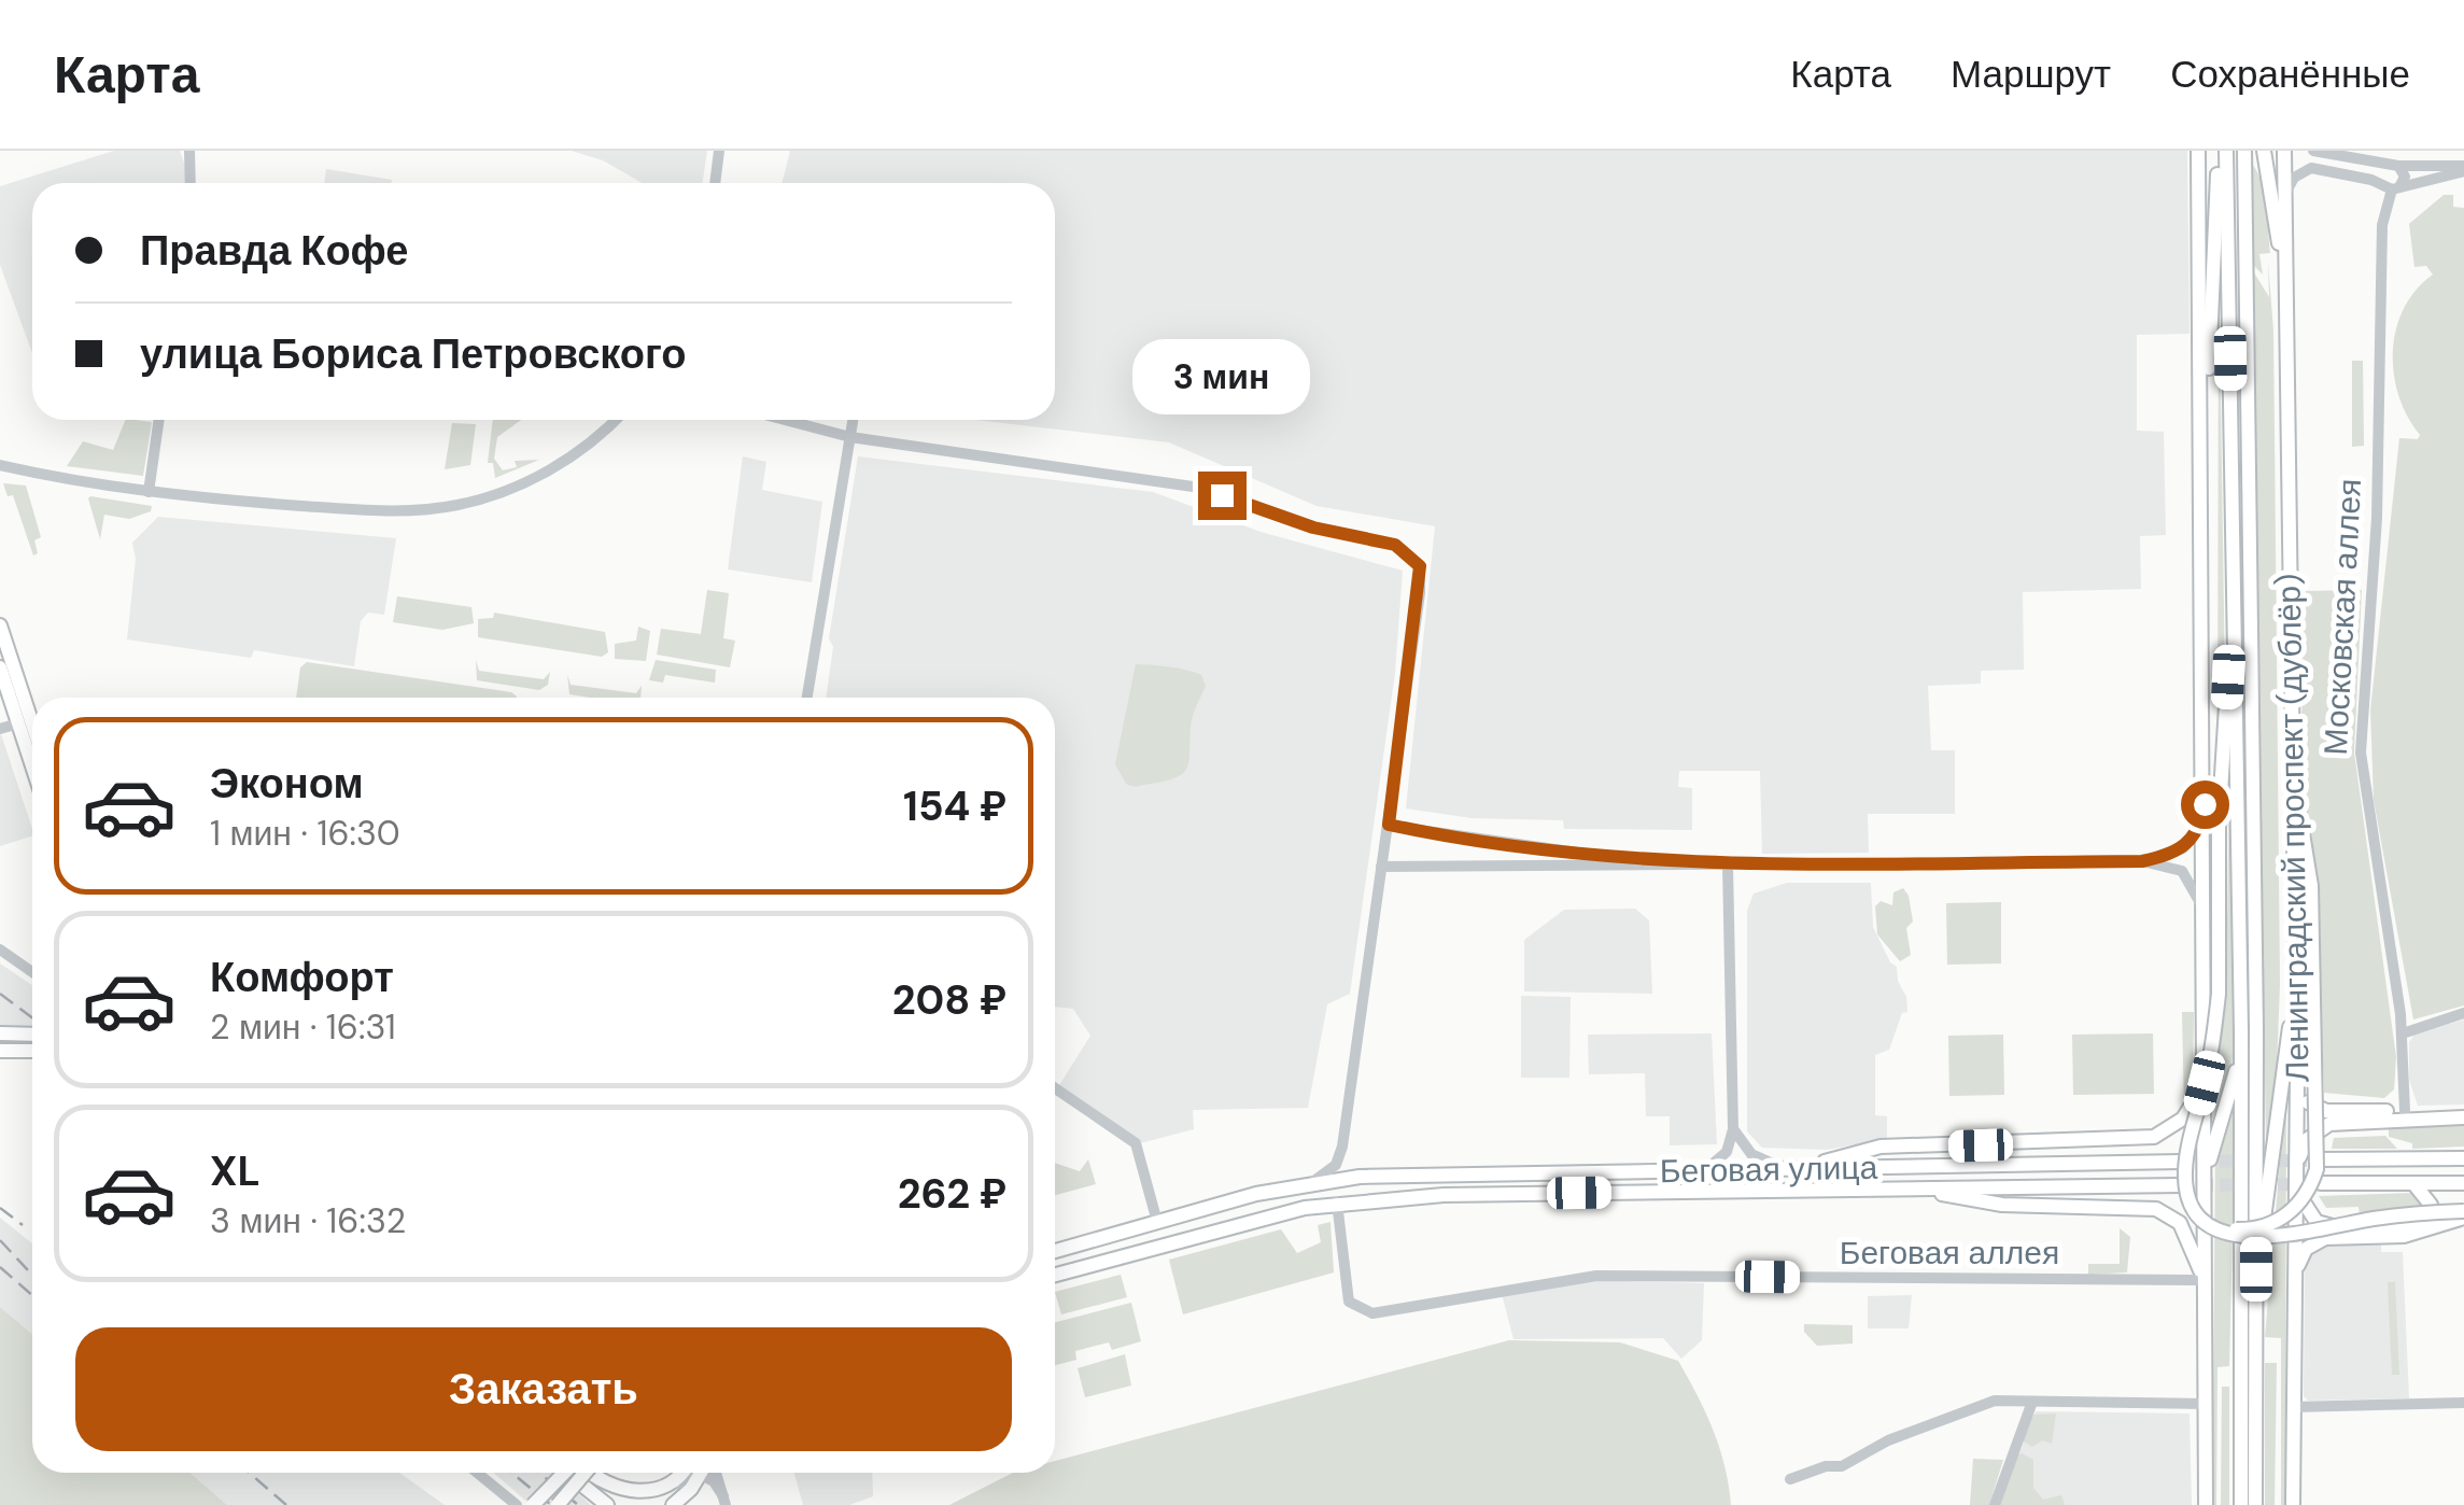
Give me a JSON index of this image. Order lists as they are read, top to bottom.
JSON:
{
  "streets": {
    "main road": ["Ленинградский проспект (дублёр)", "Беговая улица"],
    "street": ["Московская аллея", "Беговая аллея"]
  },
  "crossings": [
    ["Беговая улица", "Беговая аллея"]
  ],
  "page": {
    "header": "Карта",
    "nav": ["Карта", "Маршрут", "Сохранённые"],
    "banner": ["Правда Кофе", "улица Бориса Петровского"],
    "bubble": "3 мин",
    "list": [
      {
        "name": "Эконом",
        "note": "1 мин · 16:30",
        "value": "154 ₽"
      },
      {
        "name": "Комфорт",
        "note": "2 мин · 16:31",
        "value": "208 ₽"
      },
      {
        "name": "XL",
        "note": "3 мин · 16:32",
        "value": "262 ₽"
      }
    ],
    "buttons": "Заказать"
  }
}
